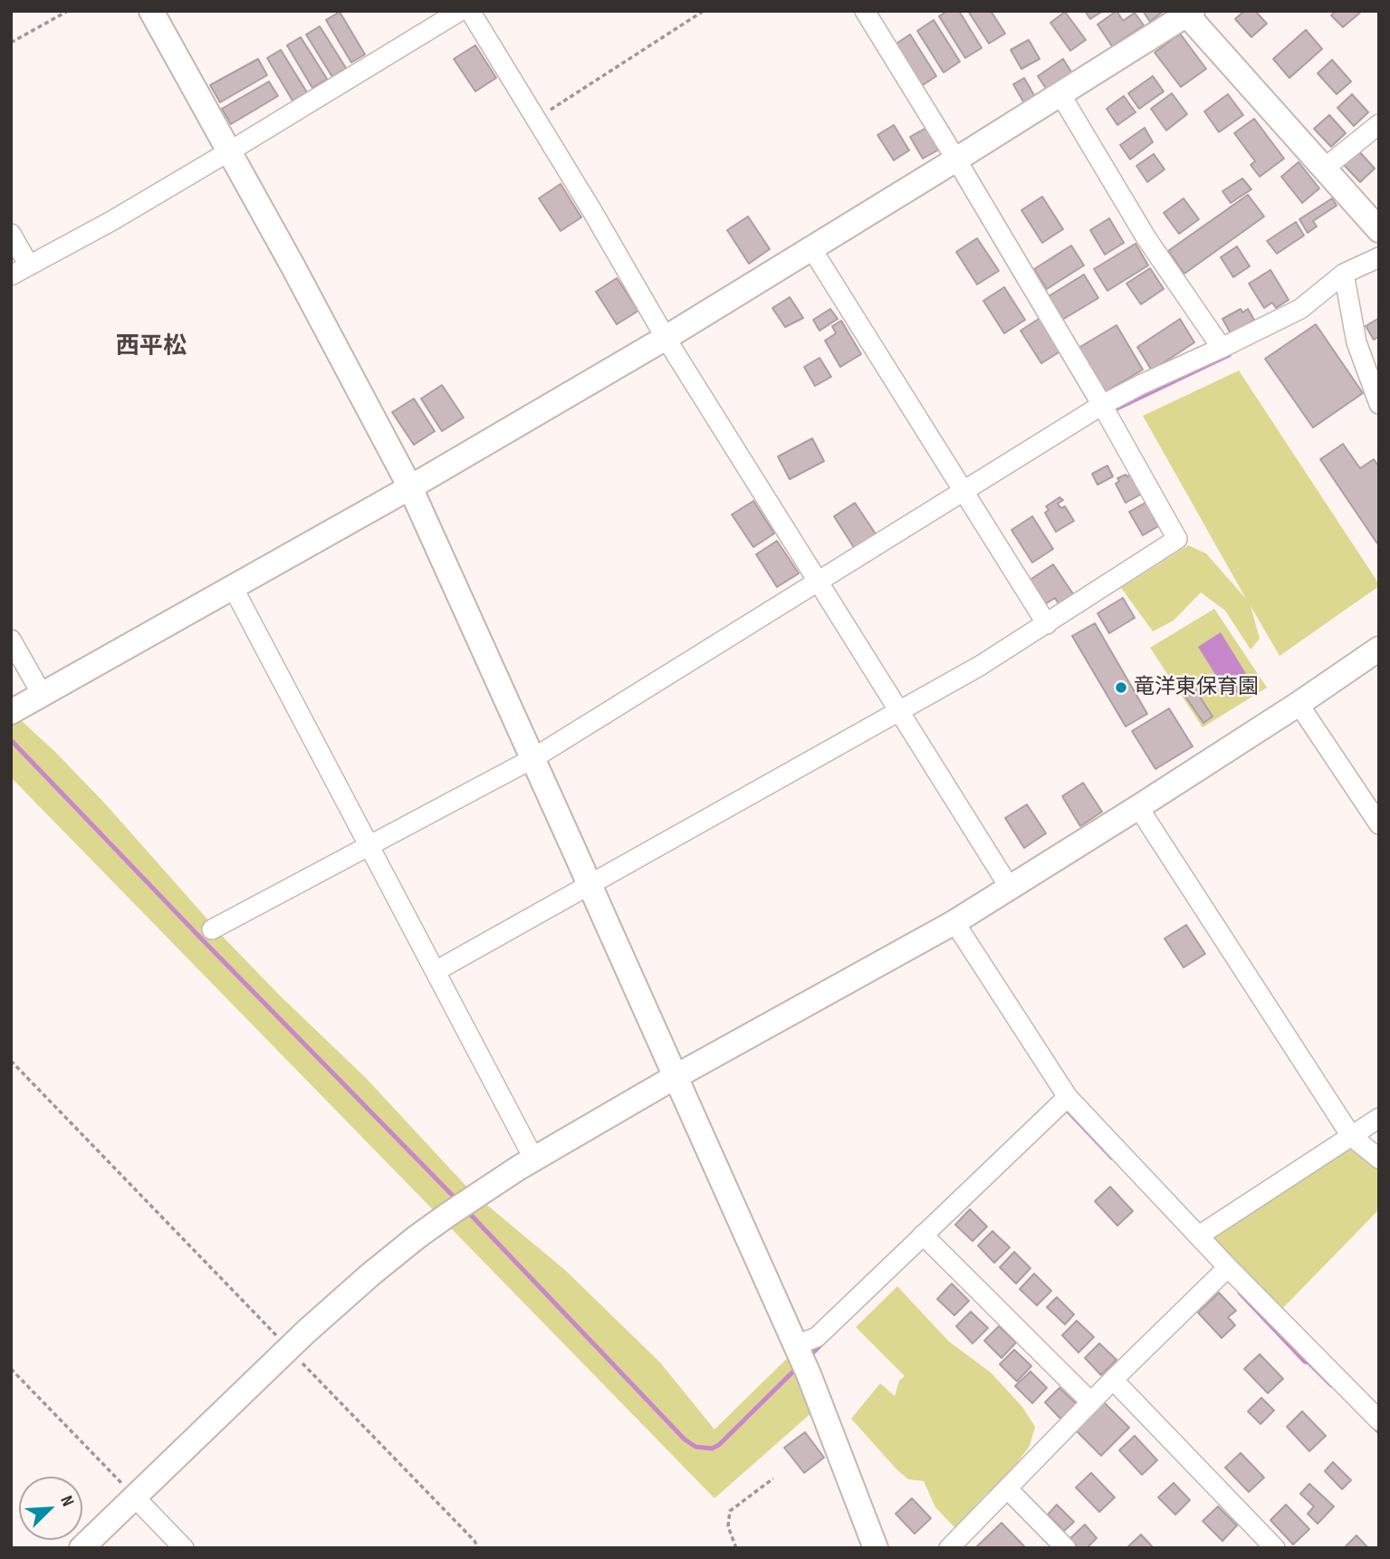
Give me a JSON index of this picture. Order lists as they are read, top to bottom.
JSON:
{
  "districts": ["西平松"],
  "places": ["竜洋東保育園"],
  "north": "top right"
}
